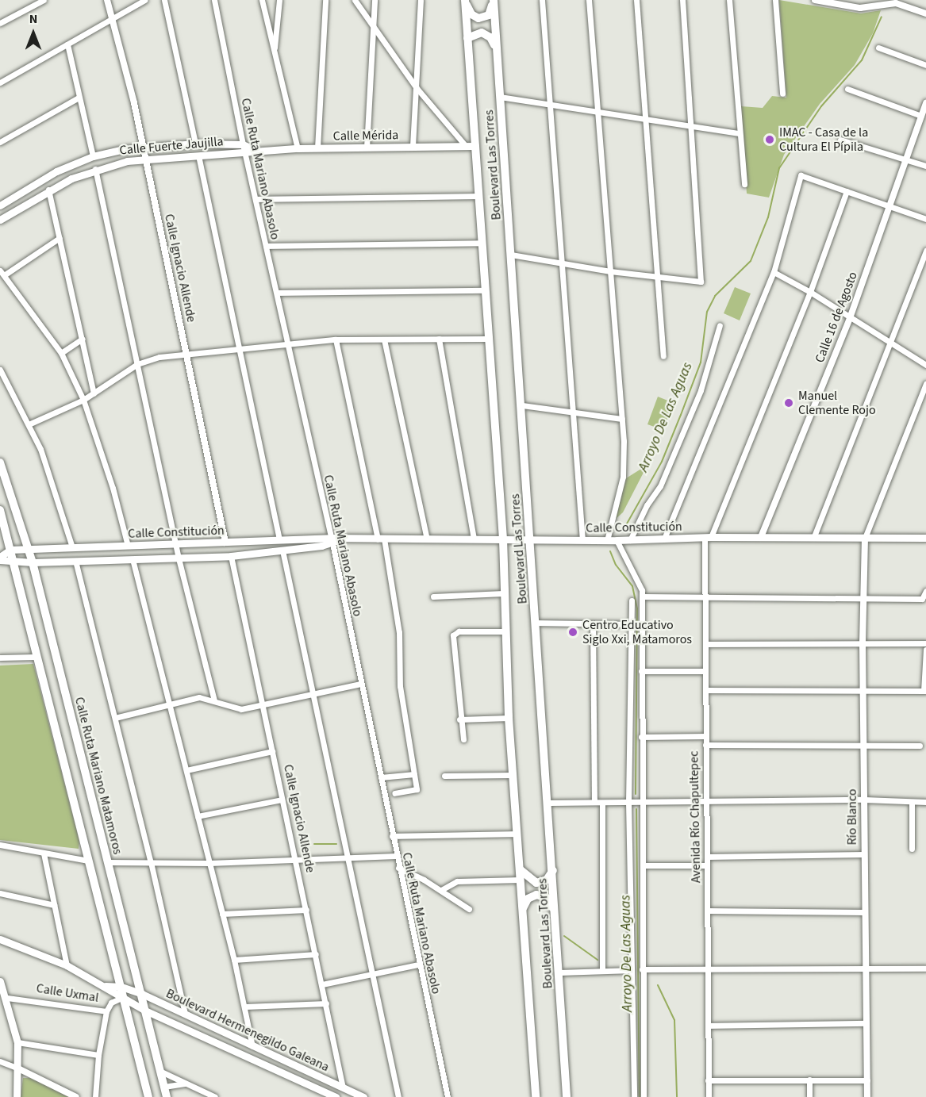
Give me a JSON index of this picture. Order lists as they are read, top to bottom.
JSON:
{
  "streets": {
    "main road": [
      "Calle Mérida",
      "Calle Fuerte Jaujilla",
      "Boulevard Las Torres",
      "Calle Constitución",
      "Calle Ruta Mariano Matamoros",
      "Boulevard Hermenegildo Galeana"
    ],
    "street": [
      "Calle Ruta Mariano Abasolo",
      "Calle Ignacio Allende",
      "Calle 16 de Agosto",
      "Avenida Río Chapultepec",
      "Río Blanco",
      "Calle Uxmal"
    ]
  },
  "crossings": [
    ["Calle Mérida", "Calle Fuerte Jaujilla"],
    ["Calle Mérida", "Boulevard Las Torres"],
    ["Calle Mérida", "Calle Ruta Mariano Abasolo"],
    ["Calle Fuerte Jaujilla", "Calle Ruta Mariano Abasolo"],
    ["Calle Fuerte Jaujilla", "Calle Ignacio Allende"],
    ["Boulevard Las Torres", "Calle Constitución"],
    ["Calle Ruta Mariano Abasolo", "Calle Constitución"],
    ["Calle Ignacio Allende", "Calle Constitución"],
    ["Calle Ignacio Allende", "Boulevard Hermenegildo Galeana"],
    ["Calle 16 de Agosto", "Calle Constitución"],
    ["Calle Constitución", "Calle Ruta Mariano Matamoros"],
    ["Calle Constitución", "Avenida Río Chapultepec"],
    ["Calle Constitución", "Río Blanco"],
    ["Calle Ruta Mariano Matamoros", "Boulevard Hermenegildo Galeana"],
    ["Calle Uxmal", "Boulevard Hermenegildo Galeana"]
  ],
  "water": ["Arroyo De Las Aguas"],
  "places": ["IMAC - Casa de la Cultura El Pípila", "Manuel Clemente Rojo", "Centro Educativo Siglo Xxi, Matamoros"],
  "north": "top"
}
